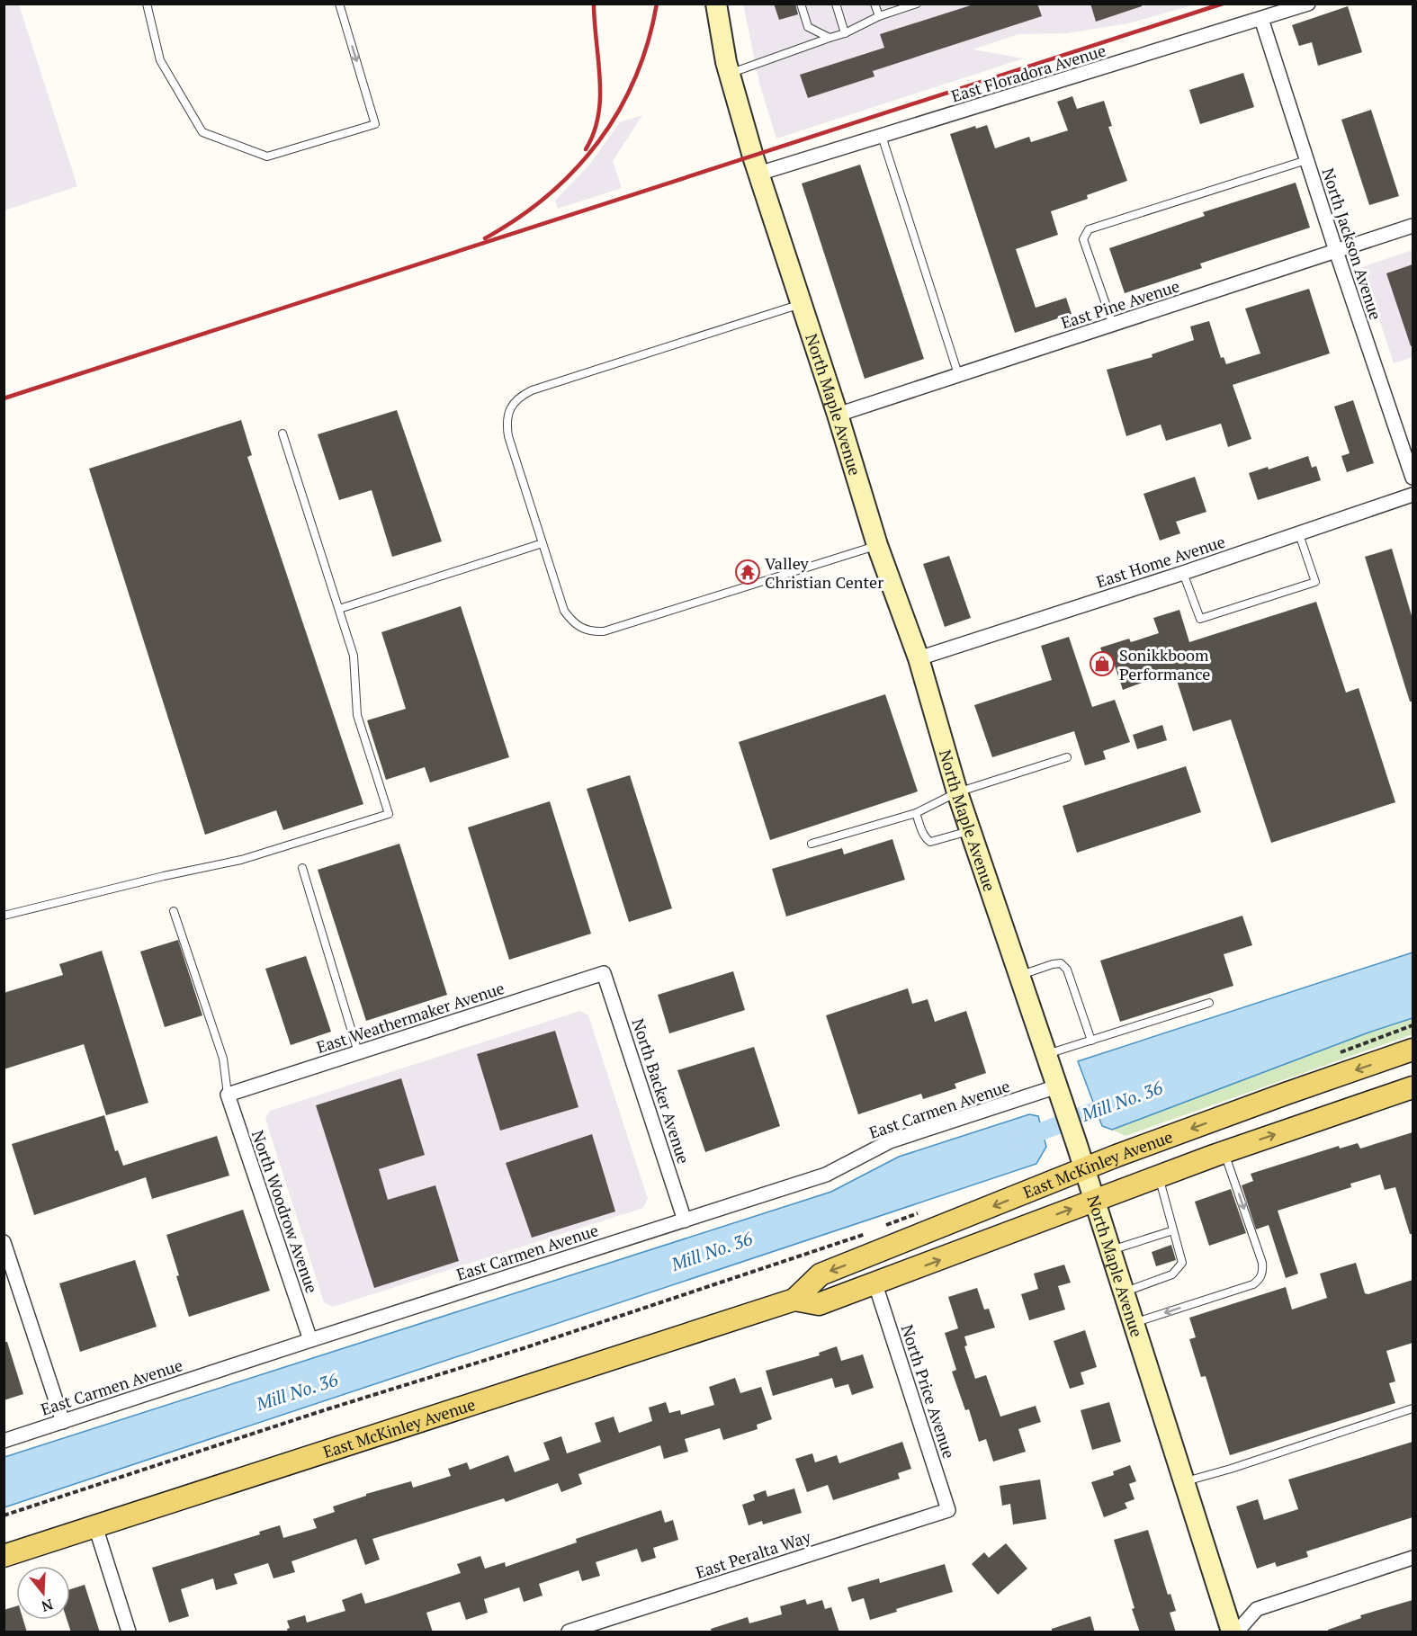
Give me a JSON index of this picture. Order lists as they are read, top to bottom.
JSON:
{
  "streets": {
    "main road": ["East McKinley Avenue"],
    "street": [
      "East Floradora Avenue",
      "North Jackson Avenue",
      "East Pine Avenue",
      "North Maple Avenue",
      "East Home Avenue",
      "East Weathermaker Avenue",
      "North Backer Avenue",
      "East Carmen Avenue",
      "North Woodrow Avenue",
      "North Price Avenue",
      "East Peralta Way"
    ]
  },
  "crossings": [
    ["East Floradora Avenue", "North Jackson Avenue"],
    ["East Floradora Avenue", "North Maple Avenue"],
    ["North Jackson Avenue", "East Pine Avenue"],
    ["East Pine Avenue", "North Maple Avenue"],
    ["North Maple Avenue", "East Home Avenue"],
    ["North Maple Avenue", "East Carmen Avenue"],
    ["North Maple Avenue", "East McKinley Avenue"],
    ["East Weathermaker Avenue", "North Backer Avenue"],
    ["East Weathermaker Avenue", "North Woodrow Avenue"],
    ["North Backer Avenue", "East Carmen Avenue"],
    ["East Carmen Avenue", "North Woodrow Avenue"],
    ["East McKinley Avenue", "North Price Avenue"],
    ["North Price Avenue", "East Peralta Way"]
  ],
  "water": ["Mill No. 36"],
  "places": {
    "temple": ["Valley Christian Center"],
    "shop": ["Sonikkboom Performance"]
  },
  "north": "bottom"
}
